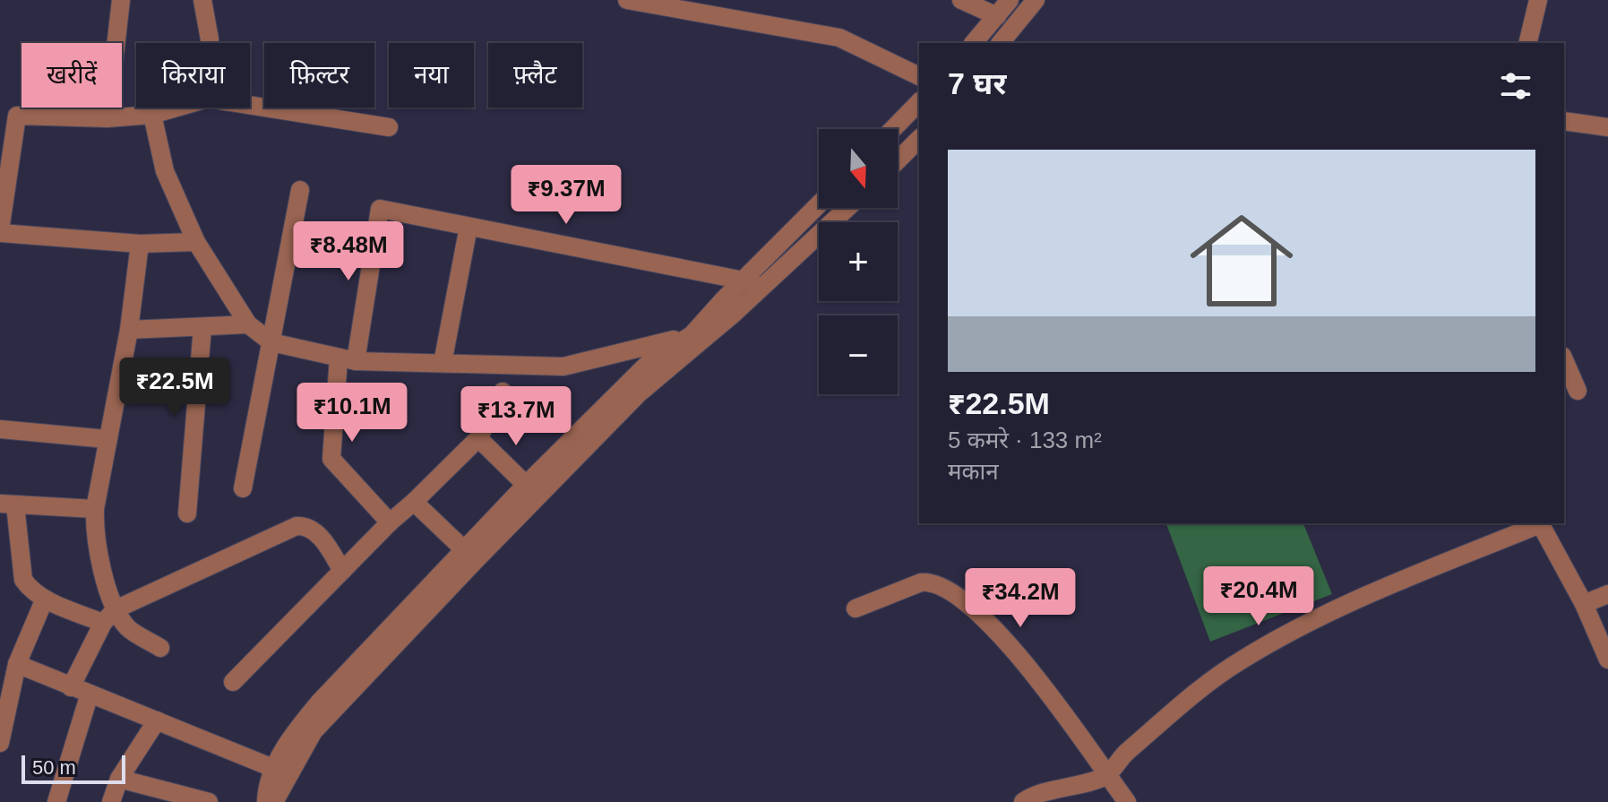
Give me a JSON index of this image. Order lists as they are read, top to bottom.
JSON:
{
  "scale_bar": "50 m",
  "north": "bottom",
  "page": {
    "chip": [
      "खरीदें",
      "किराया",
      "फ़िल्टर",
      "नया",
      "फ़्लैट"
    ],
    "heading": "7 घर",
    "map_buttons": ["+", "−"],
    "list": [
      {
        "name": "₹22.5M",
        "note": "5 कमरे · 133 m² · मकान"
      }
    ],
    "price": [
      "₹9.37M",
      "₹8.48M",
      "₹22.5M",
      "₹10.1M",
      "₹13.7M",
      "₹20.4M",
      "₹34.2M"
    ],
    "scale": "50 m"
  }
}
